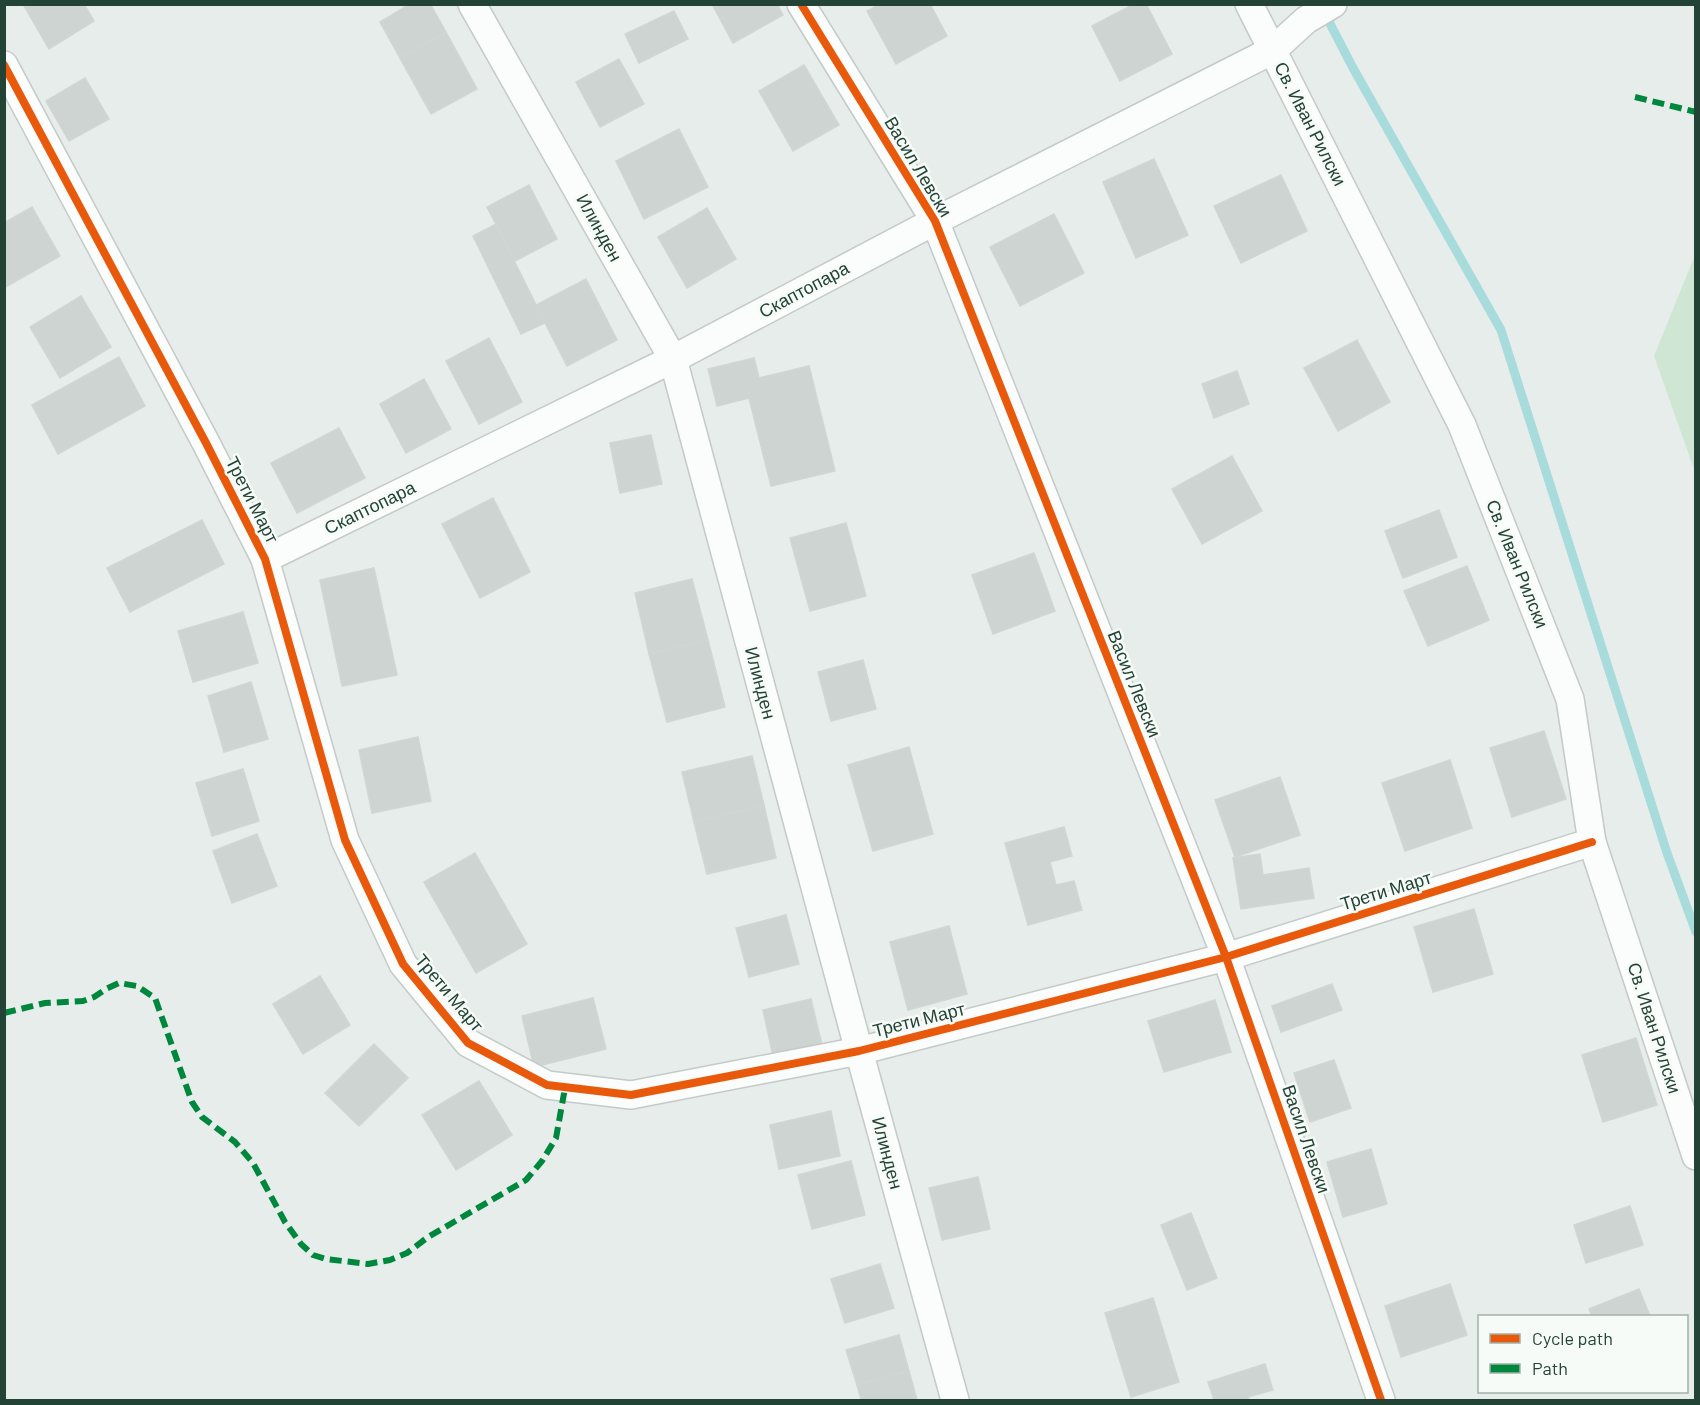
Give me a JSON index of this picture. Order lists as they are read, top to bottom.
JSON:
{
  "streets": {
    "street": [
      "Св. Иван Рилски",
      "Васил Левски",
      "Илинден",
      "Скаптопара",
      "Трети Март"
    ]
  },
  "crossings": [
    ["Св. Иван Рилски", "Скаптопара"],
    ["Св. Иван Рилски", "Трети Март"],
    ["Васил Левски", "Скаптопара"],
    ["Васил Левски", "Трети Март"],
    ["Илинден", "Скаптопара"],
    ["Илинден", "Трети Март"],
    ["Скаптопара", "Трети Март"]
  ],
  "legend": ["Cycle path", "Path"]
}
